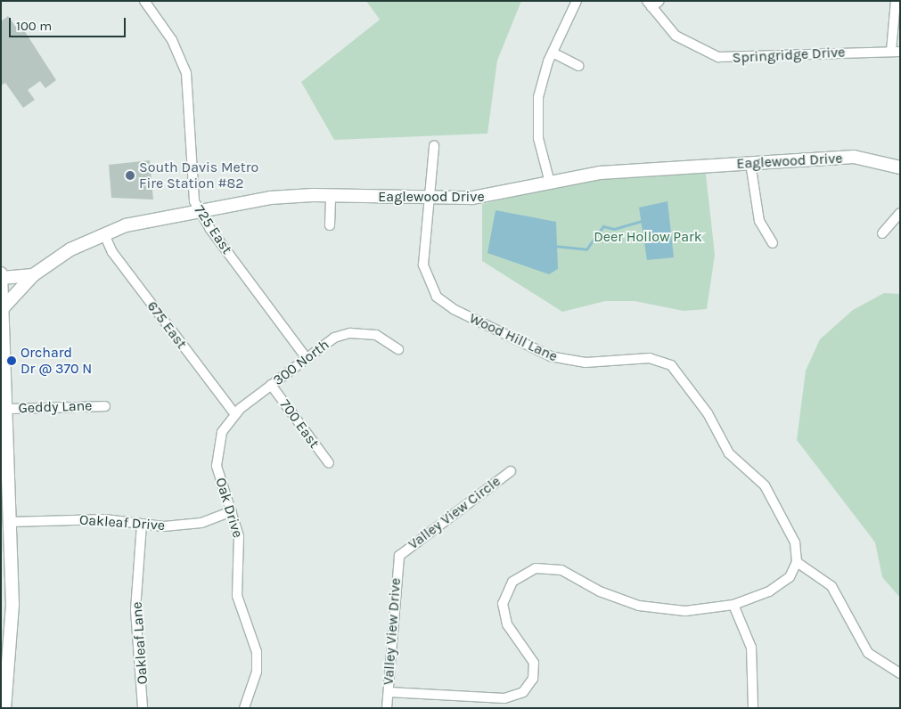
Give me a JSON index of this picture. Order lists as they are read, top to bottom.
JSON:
{
  "streets": {
    "main road": ["Eaglewood Drive"],
    "street": [
      "Springridge Drive",
      "725 East",
      "675 East",
      "Wood Hill Lane",
      "300 North",
      "Geddy Lane",
      "700 East",
      "Oak Drive",
      "Valley View Circle",
      "Oakleaf Drive",
      "Valley View Drive",
      "Oakleaf Lane"
    ]
  },
  "crossings": [
    ["Eaglewood Drive", "725 East"],
    ["Eaglewood Drive", "675 East"],
    ["Eaglewood Drive", "Wood Hill Lane"],
    ["725 East", "300 North"],
    ["675 East", "300 North"],
    ["675 East", "Oak Drive"],
    ["300 North", "700 East"],
    ["300 North", "Oak Drive"],
    ["Oak Drive", "Oakleaf Drive"],
    ["Valley View Circle", "Valley View Drive"],
    ["Oakleaf Drive", "Oakleaf Lane"]
  ],
  "parks": ["Deer Hollow Park"],
  "places": ["South Davis Metro Fire Station #82", "Orchard Dr @ 370 N"],
  "scale_bar": "100 m"
}
